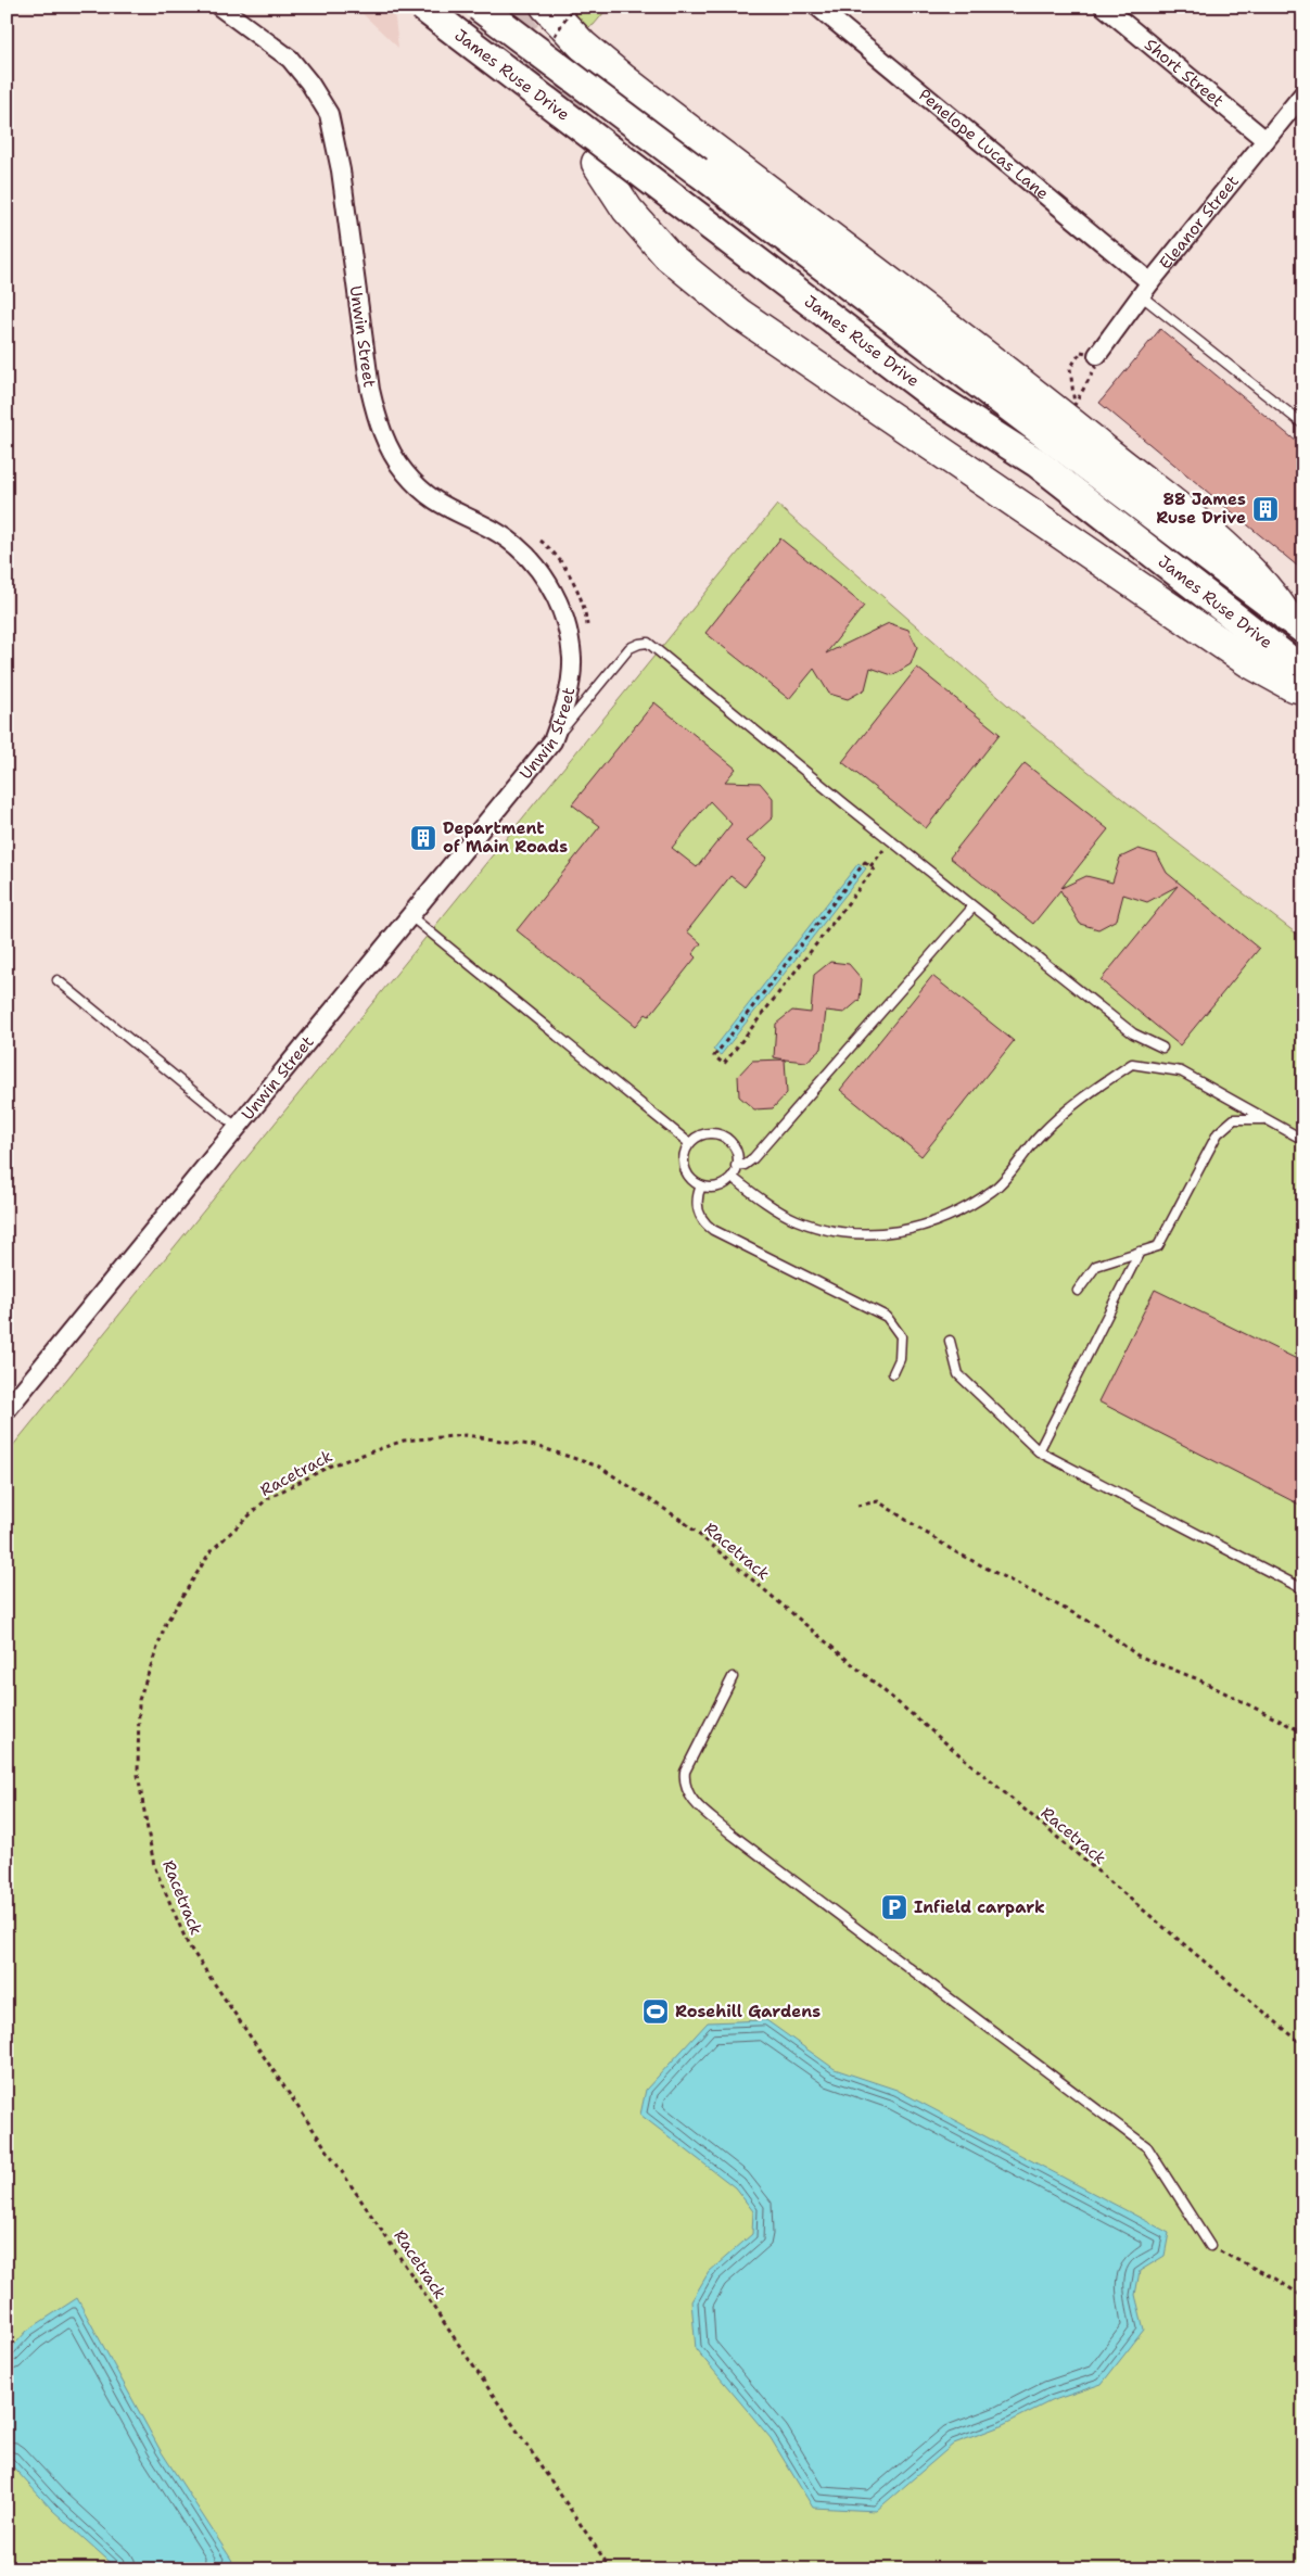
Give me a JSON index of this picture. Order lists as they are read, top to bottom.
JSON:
{
  "streets": {
    "main road": ["James Ruse Drive"],
    "street": [
      "Short Street",
      "Penelope Lucas Lane",
      "Eleanor Street",
      "Unwin Street"
    ],
    "path": ["Racetrack"]
  },
  "crossings": [
    ["Short Street", "Eleanor Street"],
    ["Penelope Lucas Lane", "Eleanor Street"]
  ],
  "places": {
    "building": ["88 James Ruse Drive", "Department of Main Roads"],
    "parking": ["Infield carpark"],
    "sports": ["Rosehill Gardens"]
  }
}
